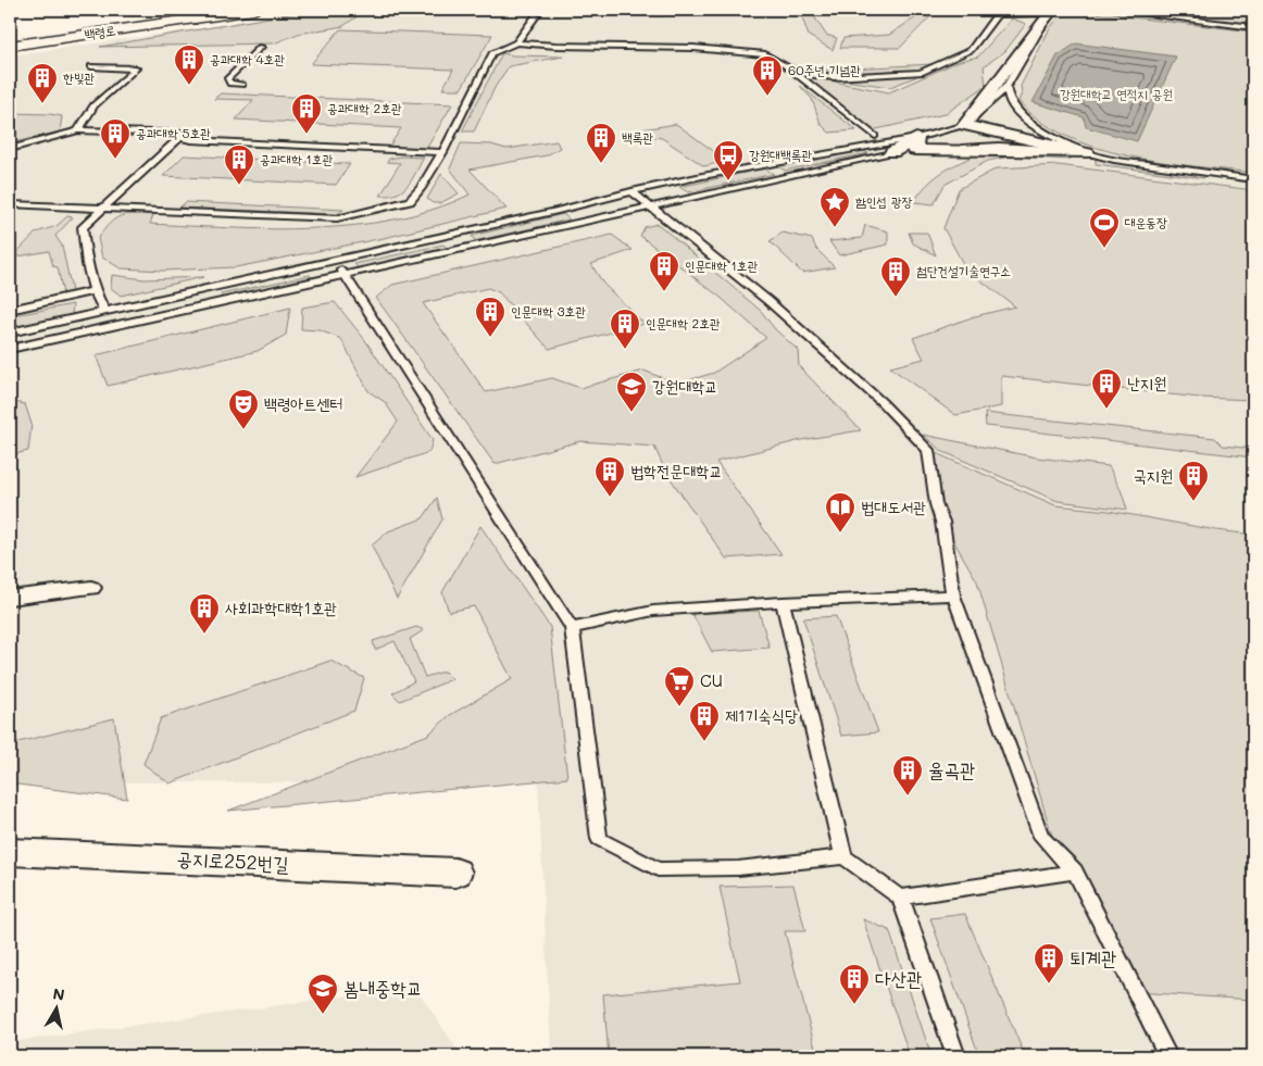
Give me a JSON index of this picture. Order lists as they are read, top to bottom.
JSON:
{
  "streets": {
    "street": ["백령로", "공지로252번길"]
  },
  "parks": ["강원대학교 연적지 공원"],
  "places": {
    "building": [
      "공과대학 4호관",
      "60주년 기념관",
      "한빛관",
      "공과대학 2호관",
      "공과대학 5호관",
      "백록관",
      "공과대학 1호관",
      "인문대학 1호관",
      "첨단건설기술연구소",
      "인문대학 3호관",
      "인문대학 2호관",
      "난지원",
      "법학전문대학교",
      "국지원",
      "사회과학대학1호관",
      "제1기숙식당",
      "율곡관",
      "퇴계관",
      "다산관"
    ],
    "bus stop": ["강원대백록관"],
    "place": ["함인섭 광장"],
    "sports": ["대운동장"],
    "school or university": ["강원대학교", "봄내중학교"],
    "theatre": ["백령아트센터"],
    "library": ["법대도서관"],
    "supermarket": ["CU"]
  },
  "north": "top"
}
